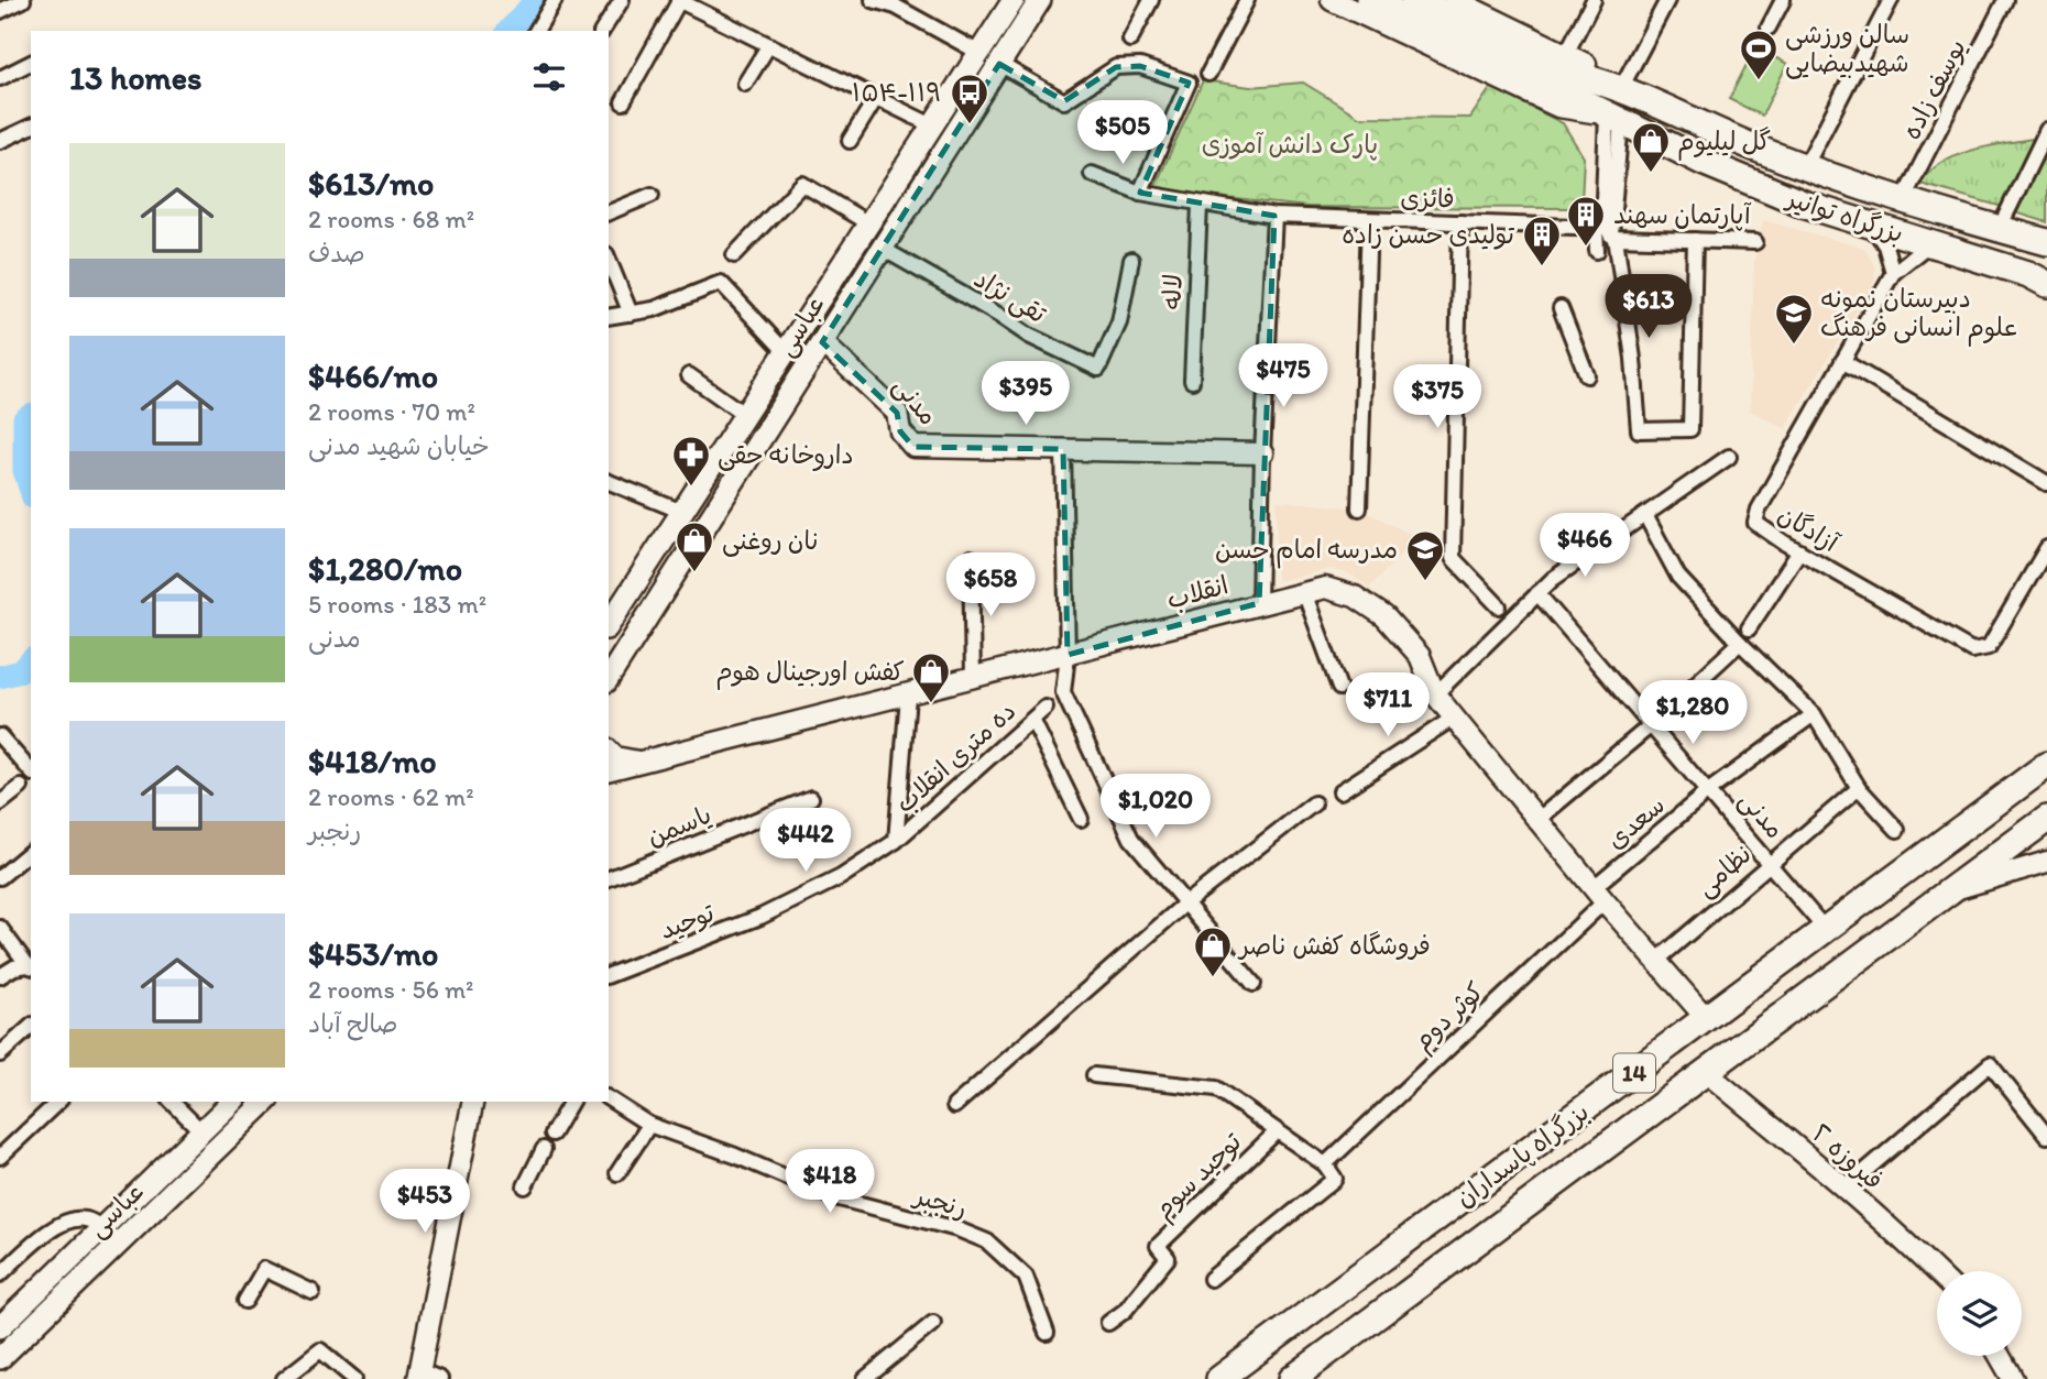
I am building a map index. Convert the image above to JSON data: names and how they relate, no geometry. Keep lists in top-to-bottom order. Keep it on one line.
{"streets":{"highway":["بزرگراه توانیر","14","بزرگراه پاسداران"],"main road":["عباسى"],"street":["یوسف زاده","فائزی","لاله","تقی نژاد","مدنی","آزادگان","انقلاب","ده متری انقلاب","سعدی","یاسمن","نظامی","توحید","کوثر دوم","فیروزه ٢","توحید سوم","رنجبر"]},"crossings":[["یوسف زاده","بزرگراه توانیر"],["فائزی","لاله"],["بزرگراه توانیر","آزادگان"],["تقی نژاد","عباسى"],["عباسى","مدنی"],["مدنی","سعدی"],["مدنی","نظامی"],["مدنی","بزرگراه پاسداران"],["انقلاب","سعدی"],["انقلاب","نظامی"],["انقلاب","کوثر دوم"],["انقلاب","بزرگراه پاسداران"],["ده متری انقلاب","توحید"],["سعدی","کوثر دوم"],["بزرگراه پاسداران","فیروزه ٢"]],"parks":["پارک دانش آموزی"],"places":{"sports":["سالن ورزشی شهیدبیضایی"],"bus stop":["۱۵۴-۱۱۹"],"shop":["گل لیلیوم","نان روغنی","کفش اورجینال هوم","فروشگاه کفش ناصر"],"building":["آپارتمان سهند","تولیدی حسن زاده"],"school or university":["دبیرستان نمونه علوم انسانی فرهنگ","مدرسه امام حسن"],"pharmacy":["داروخانه حقی"]},"page":{"heading":"13 homes","price":["$505","$613","$475","$395","$375","$466","$658","$711","$1,280","$1,020","$442","$418","$453"],"list":[{"name":"$613/mo","note":"2 rooms · 68 m² · صدف"},{"name":"$466/mo","note":"2 rooms · 70 m² · خیابان شهید مدنی"},{"name":"$1,280/mo","note":"5 rooms · 183 m² · مدنی"},{"name":"$418/mo","note":"2 rooms · 62 m² · رنجبر"},{"name":"$453/mo","note":"2 rooms · 56 m² · صالح آباد"}]}}
